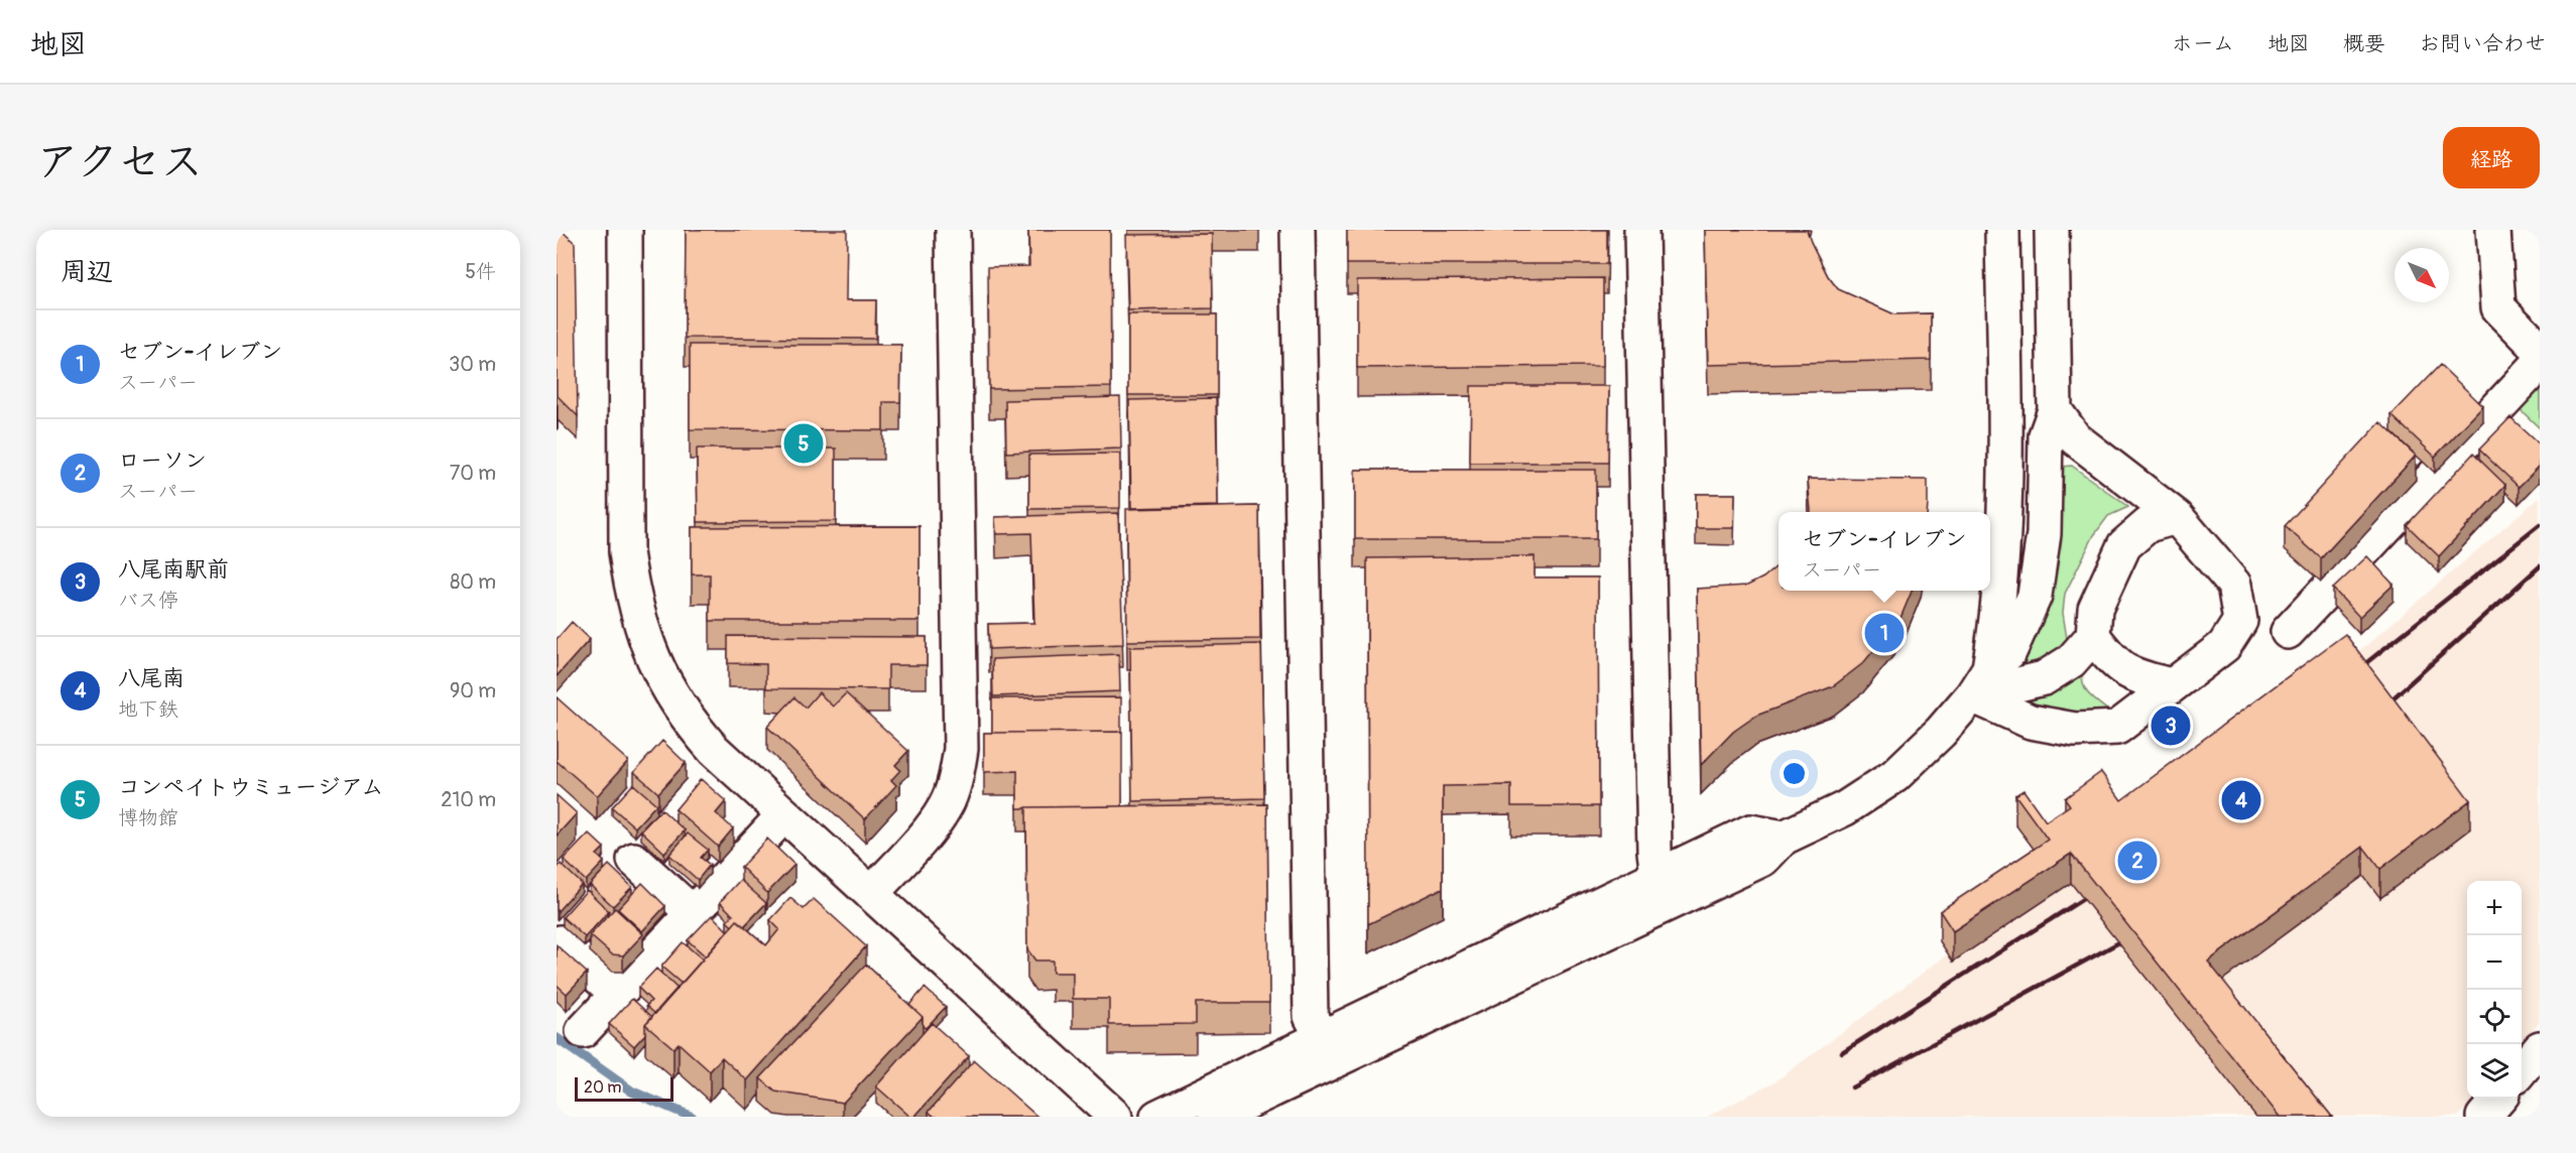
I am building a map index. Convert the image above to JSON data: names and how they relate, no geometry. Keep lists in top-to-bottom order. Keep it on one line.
{"scale_bar":"20 m","north":"bottom right","page":{"header":"地図","nav":["ホーム","地図","概要","お問い合わせ"],"title":"アクセス","buttons":"経路","heading":["周辺","5件"],"list":[{"mark":"1","name":"セブン-イレブン","note":"スーパー","value":"30 m"},{"mark":"2","name":"ローソン","note":"スーパー","value":"70 m"},{"mark":"3","name":"八尾南駅前","note":"バス停","value":"80 m"},{"mark":"4","name":"八尾南","note":"地下鉄","value":"90 m"},{"mark":"5","name":"コンペイトウミュージアム","note":"博物館","value":"210 m"}],"pins":["5","1","3","4","2"],"popup":["セブン-イレブン","スーパー"],"map_buttons":["+","−"],"scale":"20 m"}}
